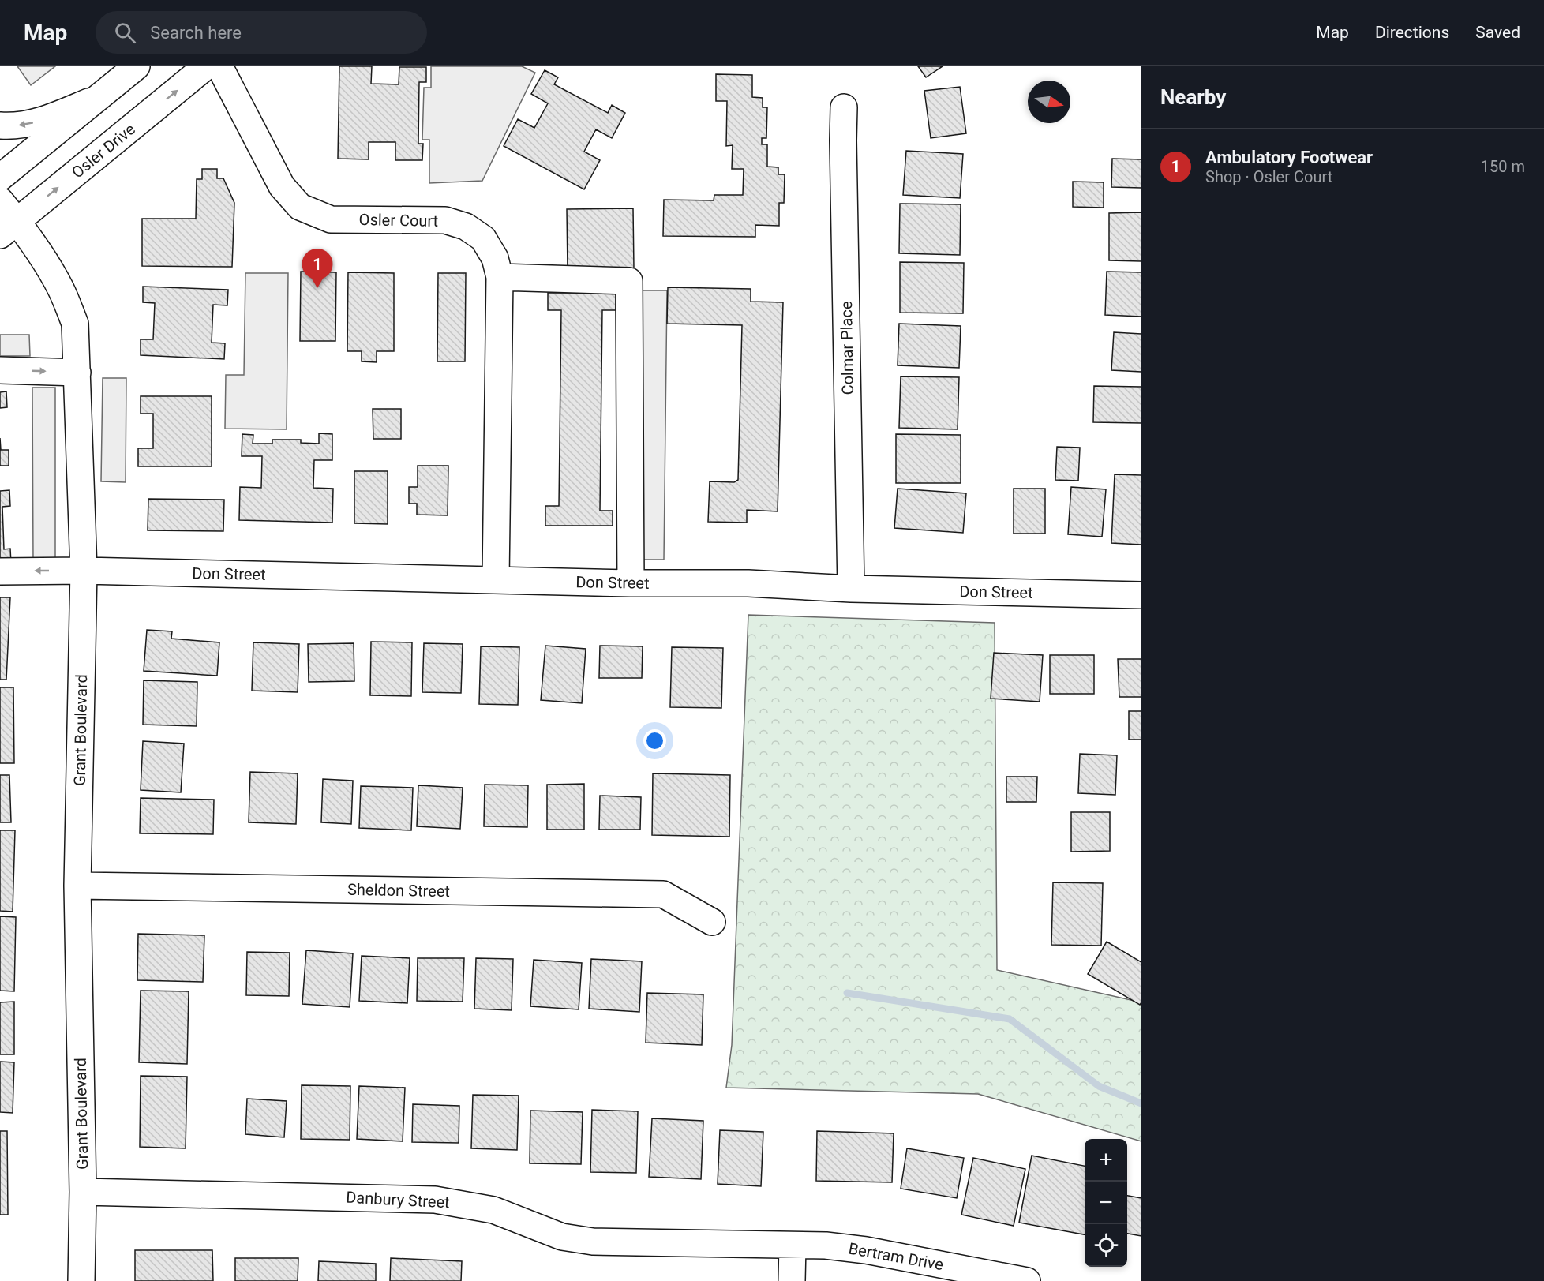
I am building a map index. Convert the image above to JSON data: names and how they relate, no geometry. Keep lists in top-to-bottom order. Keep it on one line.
{"streets":{"street":["Osler Drive","Osler Court","Colmar Place","Don Street","Grant Boulevard","Sheldon Street","Danbury Street","Bertram Drive"]},"crossings":[["Osler Drive","Grant Boulevard"],["Osler Court","Don Street"],["Colmar Place","Don Street"],["Don Street","Grant Boulevard"],["Grant Boulevard","Sheldon Street"],["Grant Boulevard","Danbury Street"],["Danbury Street","Bertram Drive"]],"north":"right","page":{"header":"Map","search":"Search here","nav":["Map","Directions","Saved"],"heading":"Nearby","list":[{"mark":"1","name":"Ambulatory Footwear","note":"Shop · Osler Court","value":"150 m"}],"pins":"1","map_buttons":["+","−"]}}
